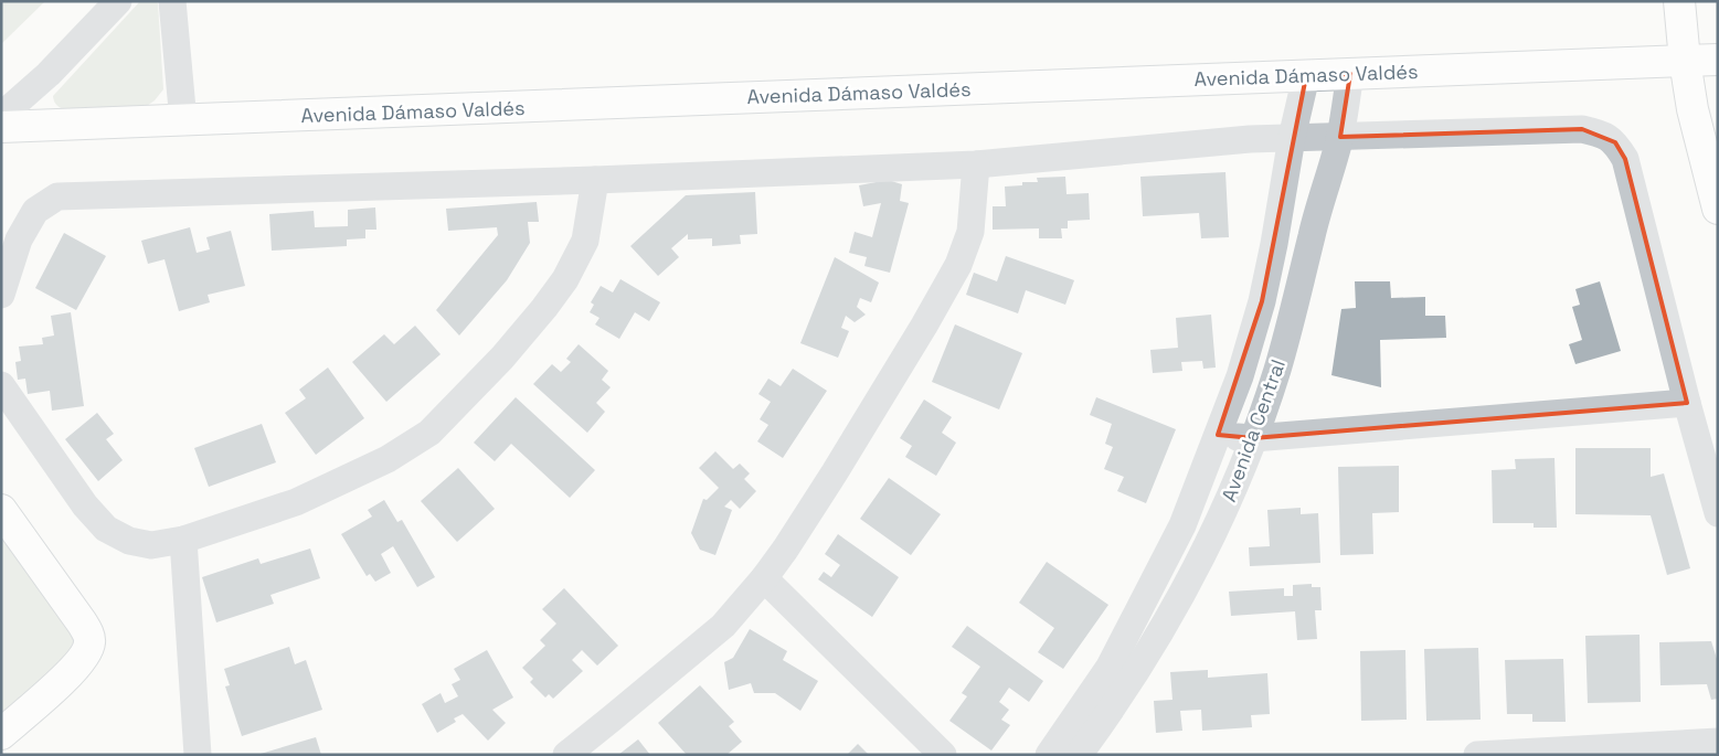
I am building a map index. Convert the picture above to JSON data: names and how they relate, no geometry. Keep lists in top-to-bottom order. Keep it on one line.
{"streets":{"street":["Avenida Dámaso Valdés","Avenida Central"]},"crossings":[["Avenida Dámaso Valdés","Avenida Central"]]}
